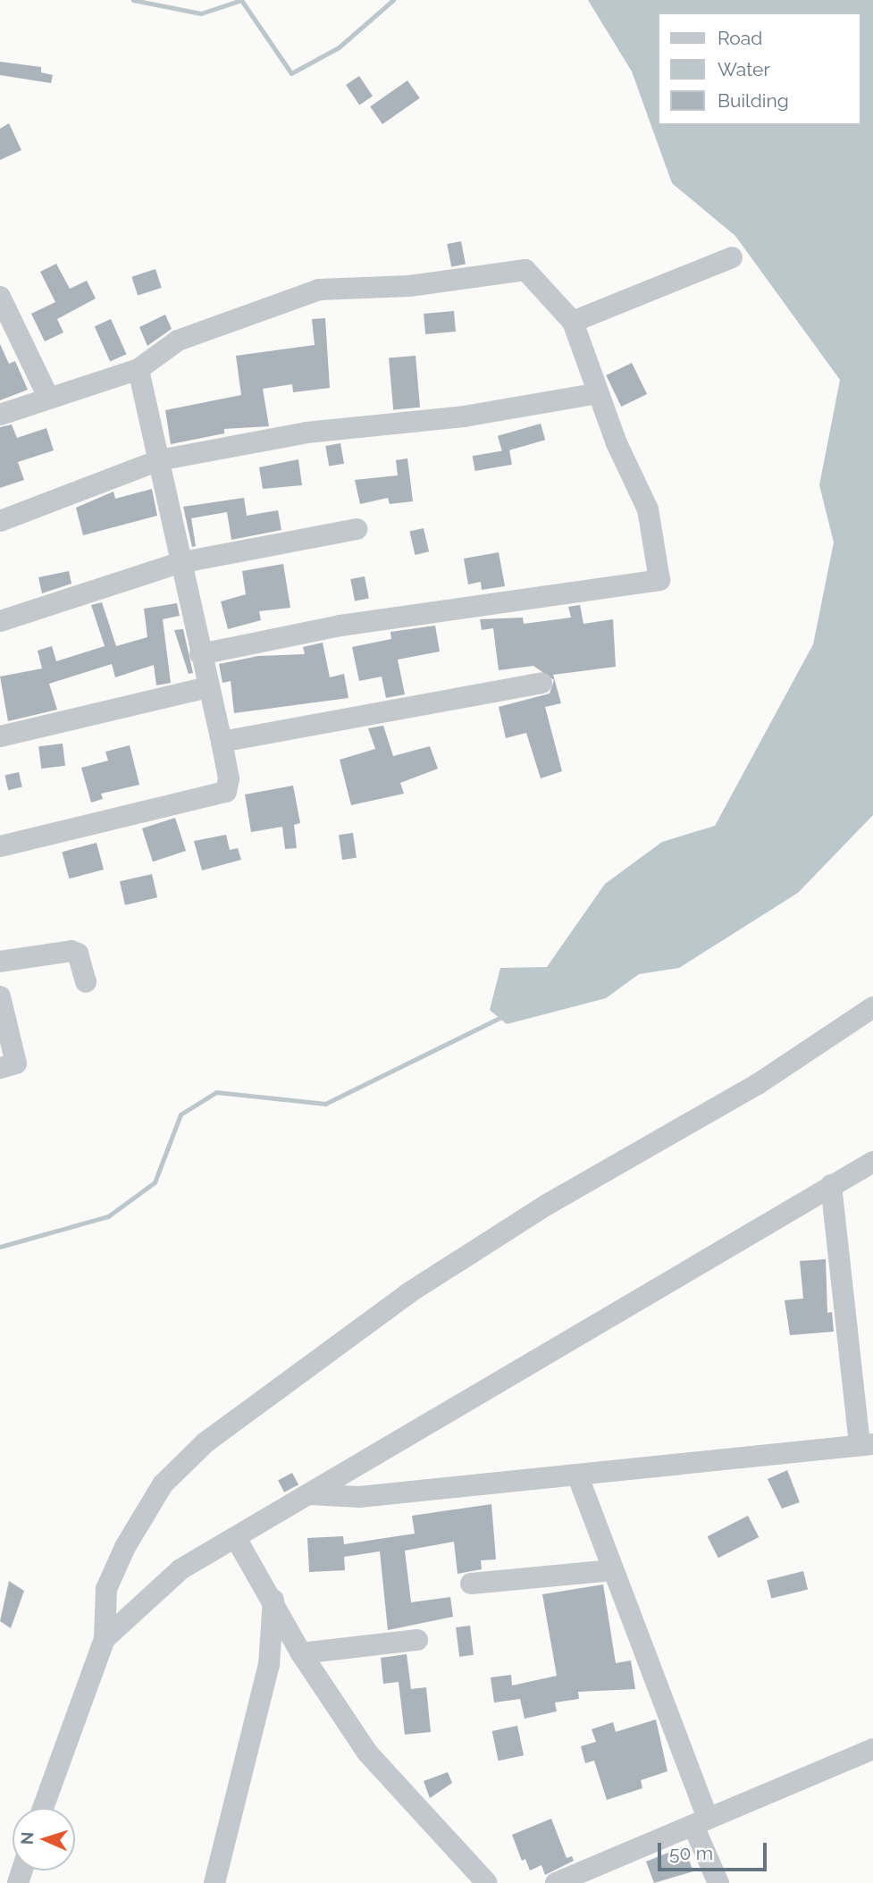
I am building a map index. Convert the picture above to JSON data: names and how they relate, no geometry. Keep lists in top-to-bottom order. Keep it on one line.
{"legend":["Road","Water","Building"],"scale_bar":"50 m","north":"left"}
